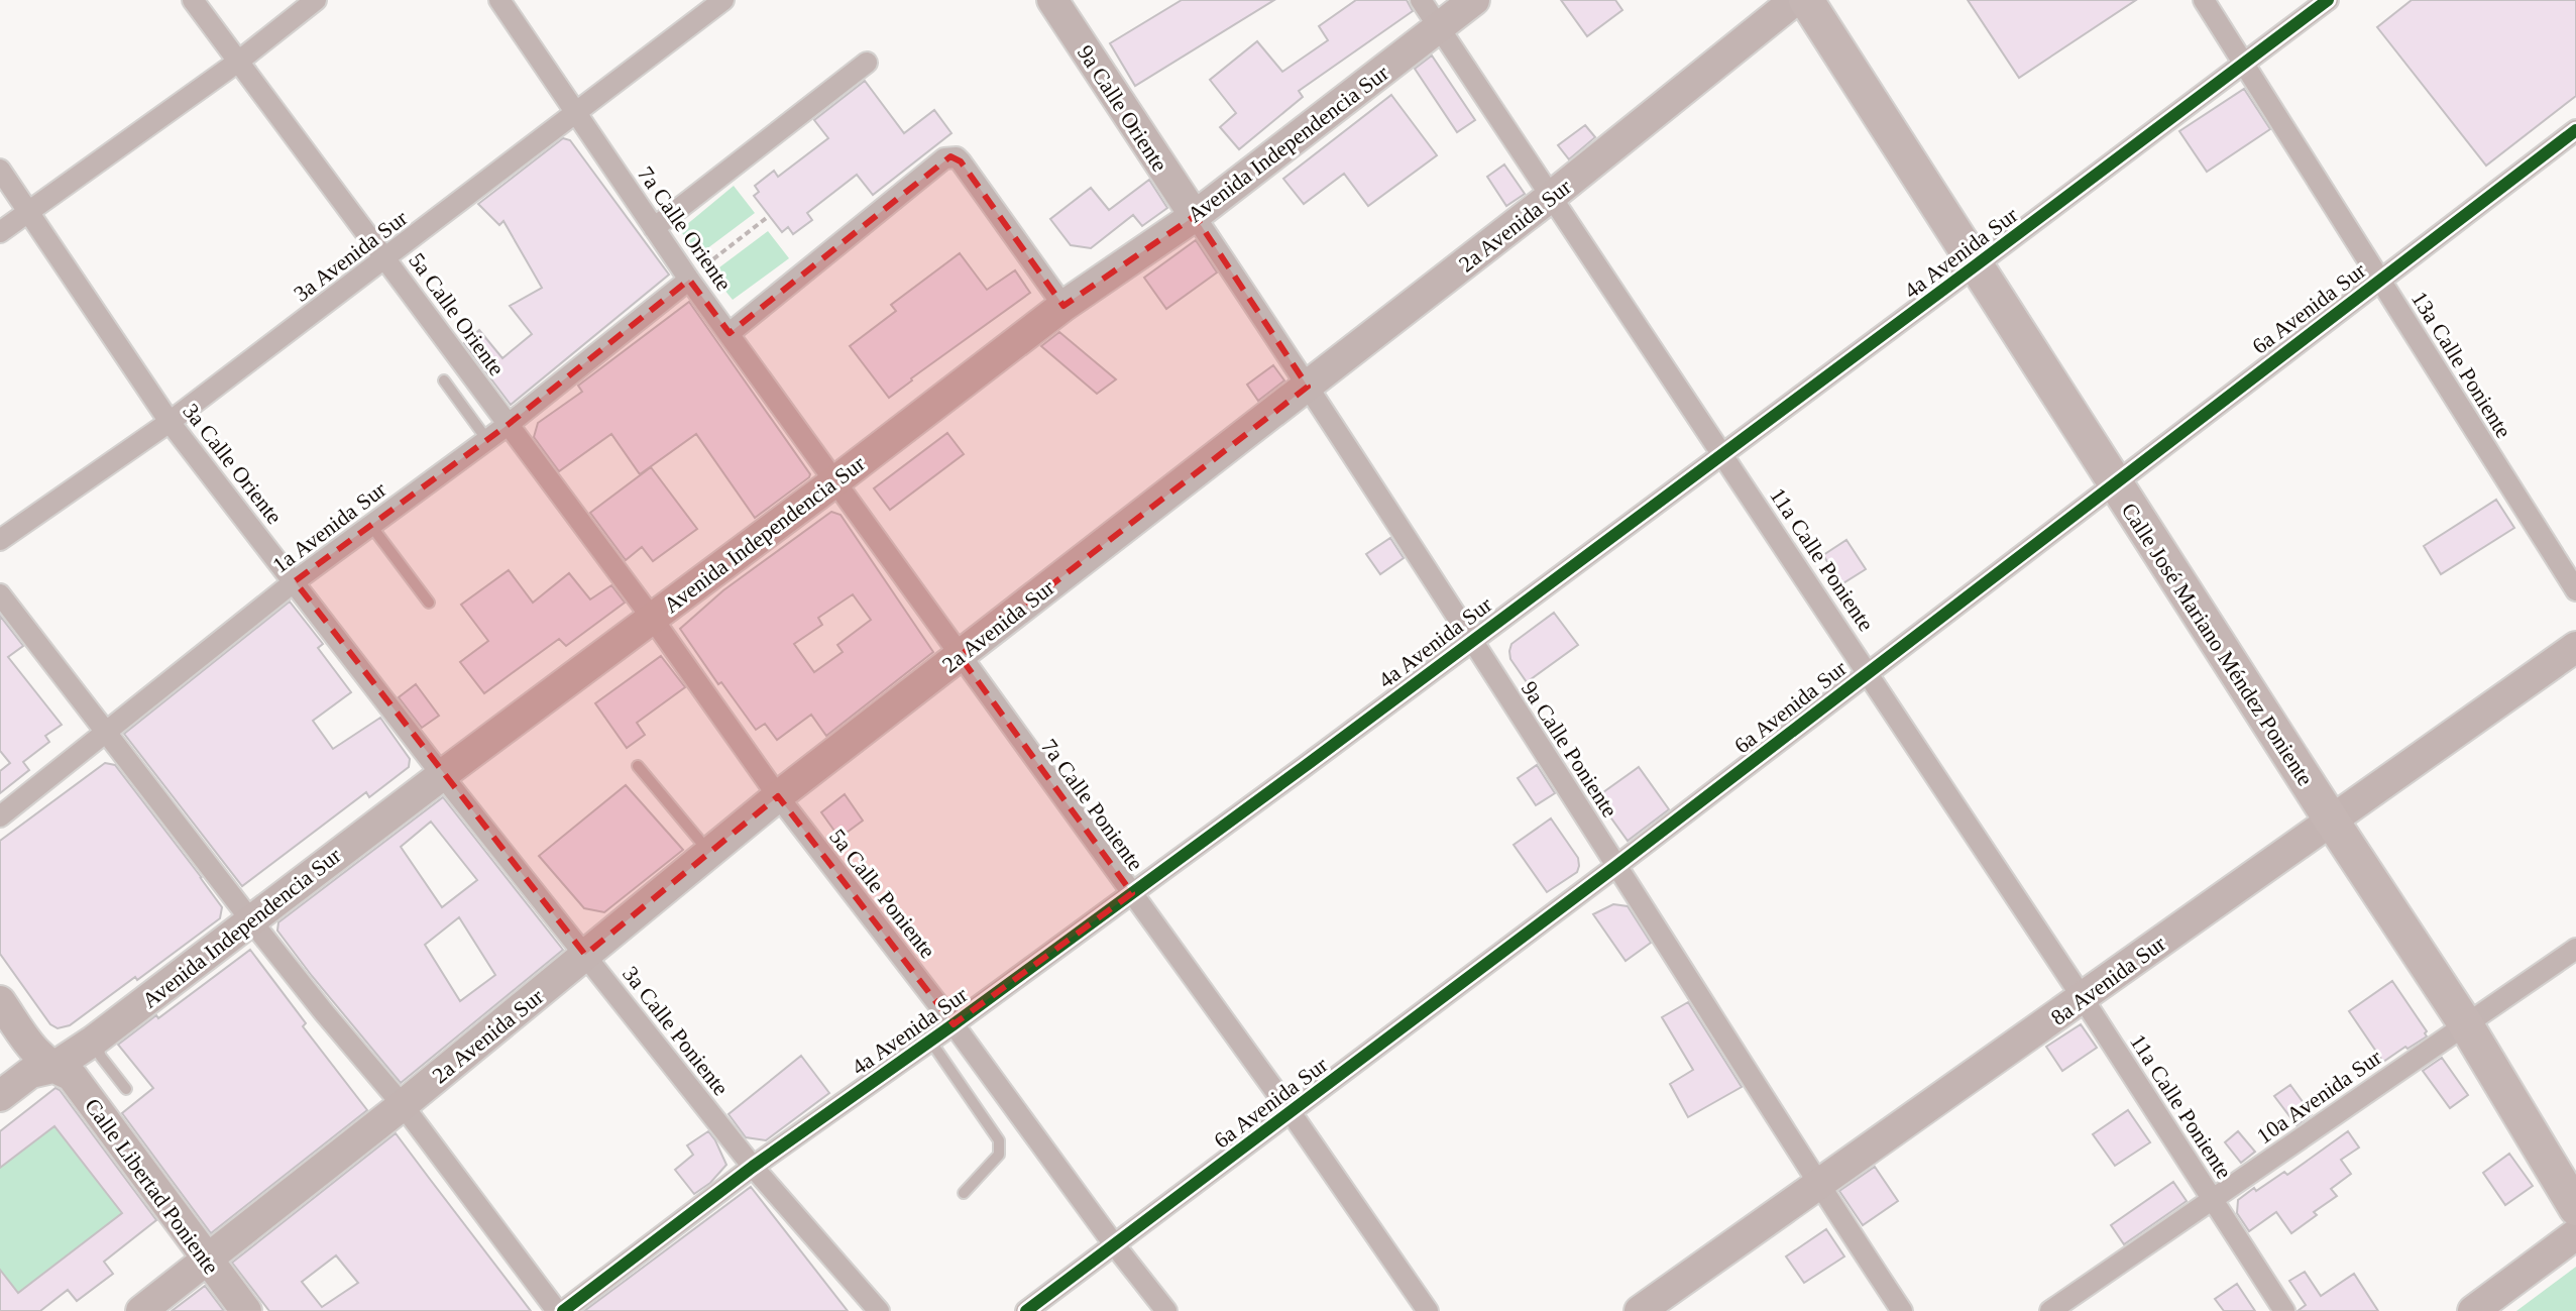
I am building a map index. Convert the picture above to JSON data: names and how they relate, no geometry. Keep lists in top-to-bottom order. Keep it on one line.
{"streets":{"main road":["9a Calle Oriente","Avenida Independencia Sur","2a Avenida Sur","Calle José Mariano Méndez Poniente","8a Avenida Sur","Calle Libertad Poniente"],"street":["7a Calle Oriente","4a Avenida Sur","3a Avenida Sur","6a Avenida Sur","5a Calle Oriente","13a Calle Poniente","3a Calle Oriente","1a Avenida Sur","11a Calle Poniente","9a Calle Poniente","7a Calle Poniente","5a Calle Poniente","3a Calle Poniente","10a Avenida Sur"]},"crossings":[["9a Calle Oriente","Avenida Independencia Sur"],["9a Calle Oriente","9a Calle Poniente"],["Avenida Independencia Sur","7a Calle Oriente"],["Avenida Independencia Sur","5a Calle Oriente"],["Avenida Independencia Sur","3a Calle Oriente"],["Avenida Independencia Sur","11a Calle Poniente"],["Avenida Independencia Sur","9a Calle Poniente"],["Avenida Independencia Sur","7a Calle Poniente"],["Avenida Independencia Sur","5a Calle Poniente"],["Avenida Independencia Sur","3a Calle Poniente"],["Avenida Independencia Sur","Calle Libertad Poniente"],["2a Avenida Sur","11a Calle Poniente"],["2a Avenida Sur","9a Calle Poniente"],["2a Avenida Sur","7a Calle Poniente"],["2a Avenida Sur","5a Calle Poniente"],["2a Avenida Sur","3a Calle Poniente"],["2a Avenida Sur","Calle Libertad Poniente"],["7a Calle Oriente","3a Avenida Sur"],["7a Calle Oriente","1a Avenida Sur"],["7a Calle Oriente","7a Calle Poniente"],["4a Avenida Sur","13a Calle Poniente"],["4a Avenida Sur","11a Calle Poniente"],["4a Avenida Sur","Calle José Mariano Méndez Poniente"],["4a Avenida Sur","9a Calle Poniente"],["4a Avenida Sur","7a Calle Poniente"],["4a Avenida Sur","5a Calle Poniente"],["4a Avenida Sur","3a Calle Poniente"],["3a Avenida Sur","5a Calle Oriente"],["3a Avenida Sur","3a Calle Oriente"],["6a Avenida Sur","13a Calle Poniente"],["6a Avenida Sur","11a Calle Poniente"],["6a Avenida Sur","Calle José Mariano Méndez Poniente"],["6a Avenida Sur","9a Calle Poniente"],["6a Avenida Sur","7a Calle Poniente"],["6a Avenida Sur","5a Calle Poniente"],["5a Calle Oriente","1a Avenida Sur"],["5a Calle Oriente","5a Calle Poniente"],["3a Calle Oriente","1a Avenida Sur"],["3a Calle Oriente","3a Calle Poniente"],["11a Calle Poniente","8a Avenida Sur"],["11a Calle Poniente","10a Avenida Sur"],["Calle José Mariano Méndez Poniente","8a Avenida Sur"],["Calle José Mariano Méndez Poniente","10a Avenida Sur"],["9a Calle Poniente","8a Avenida Sur"]]}
